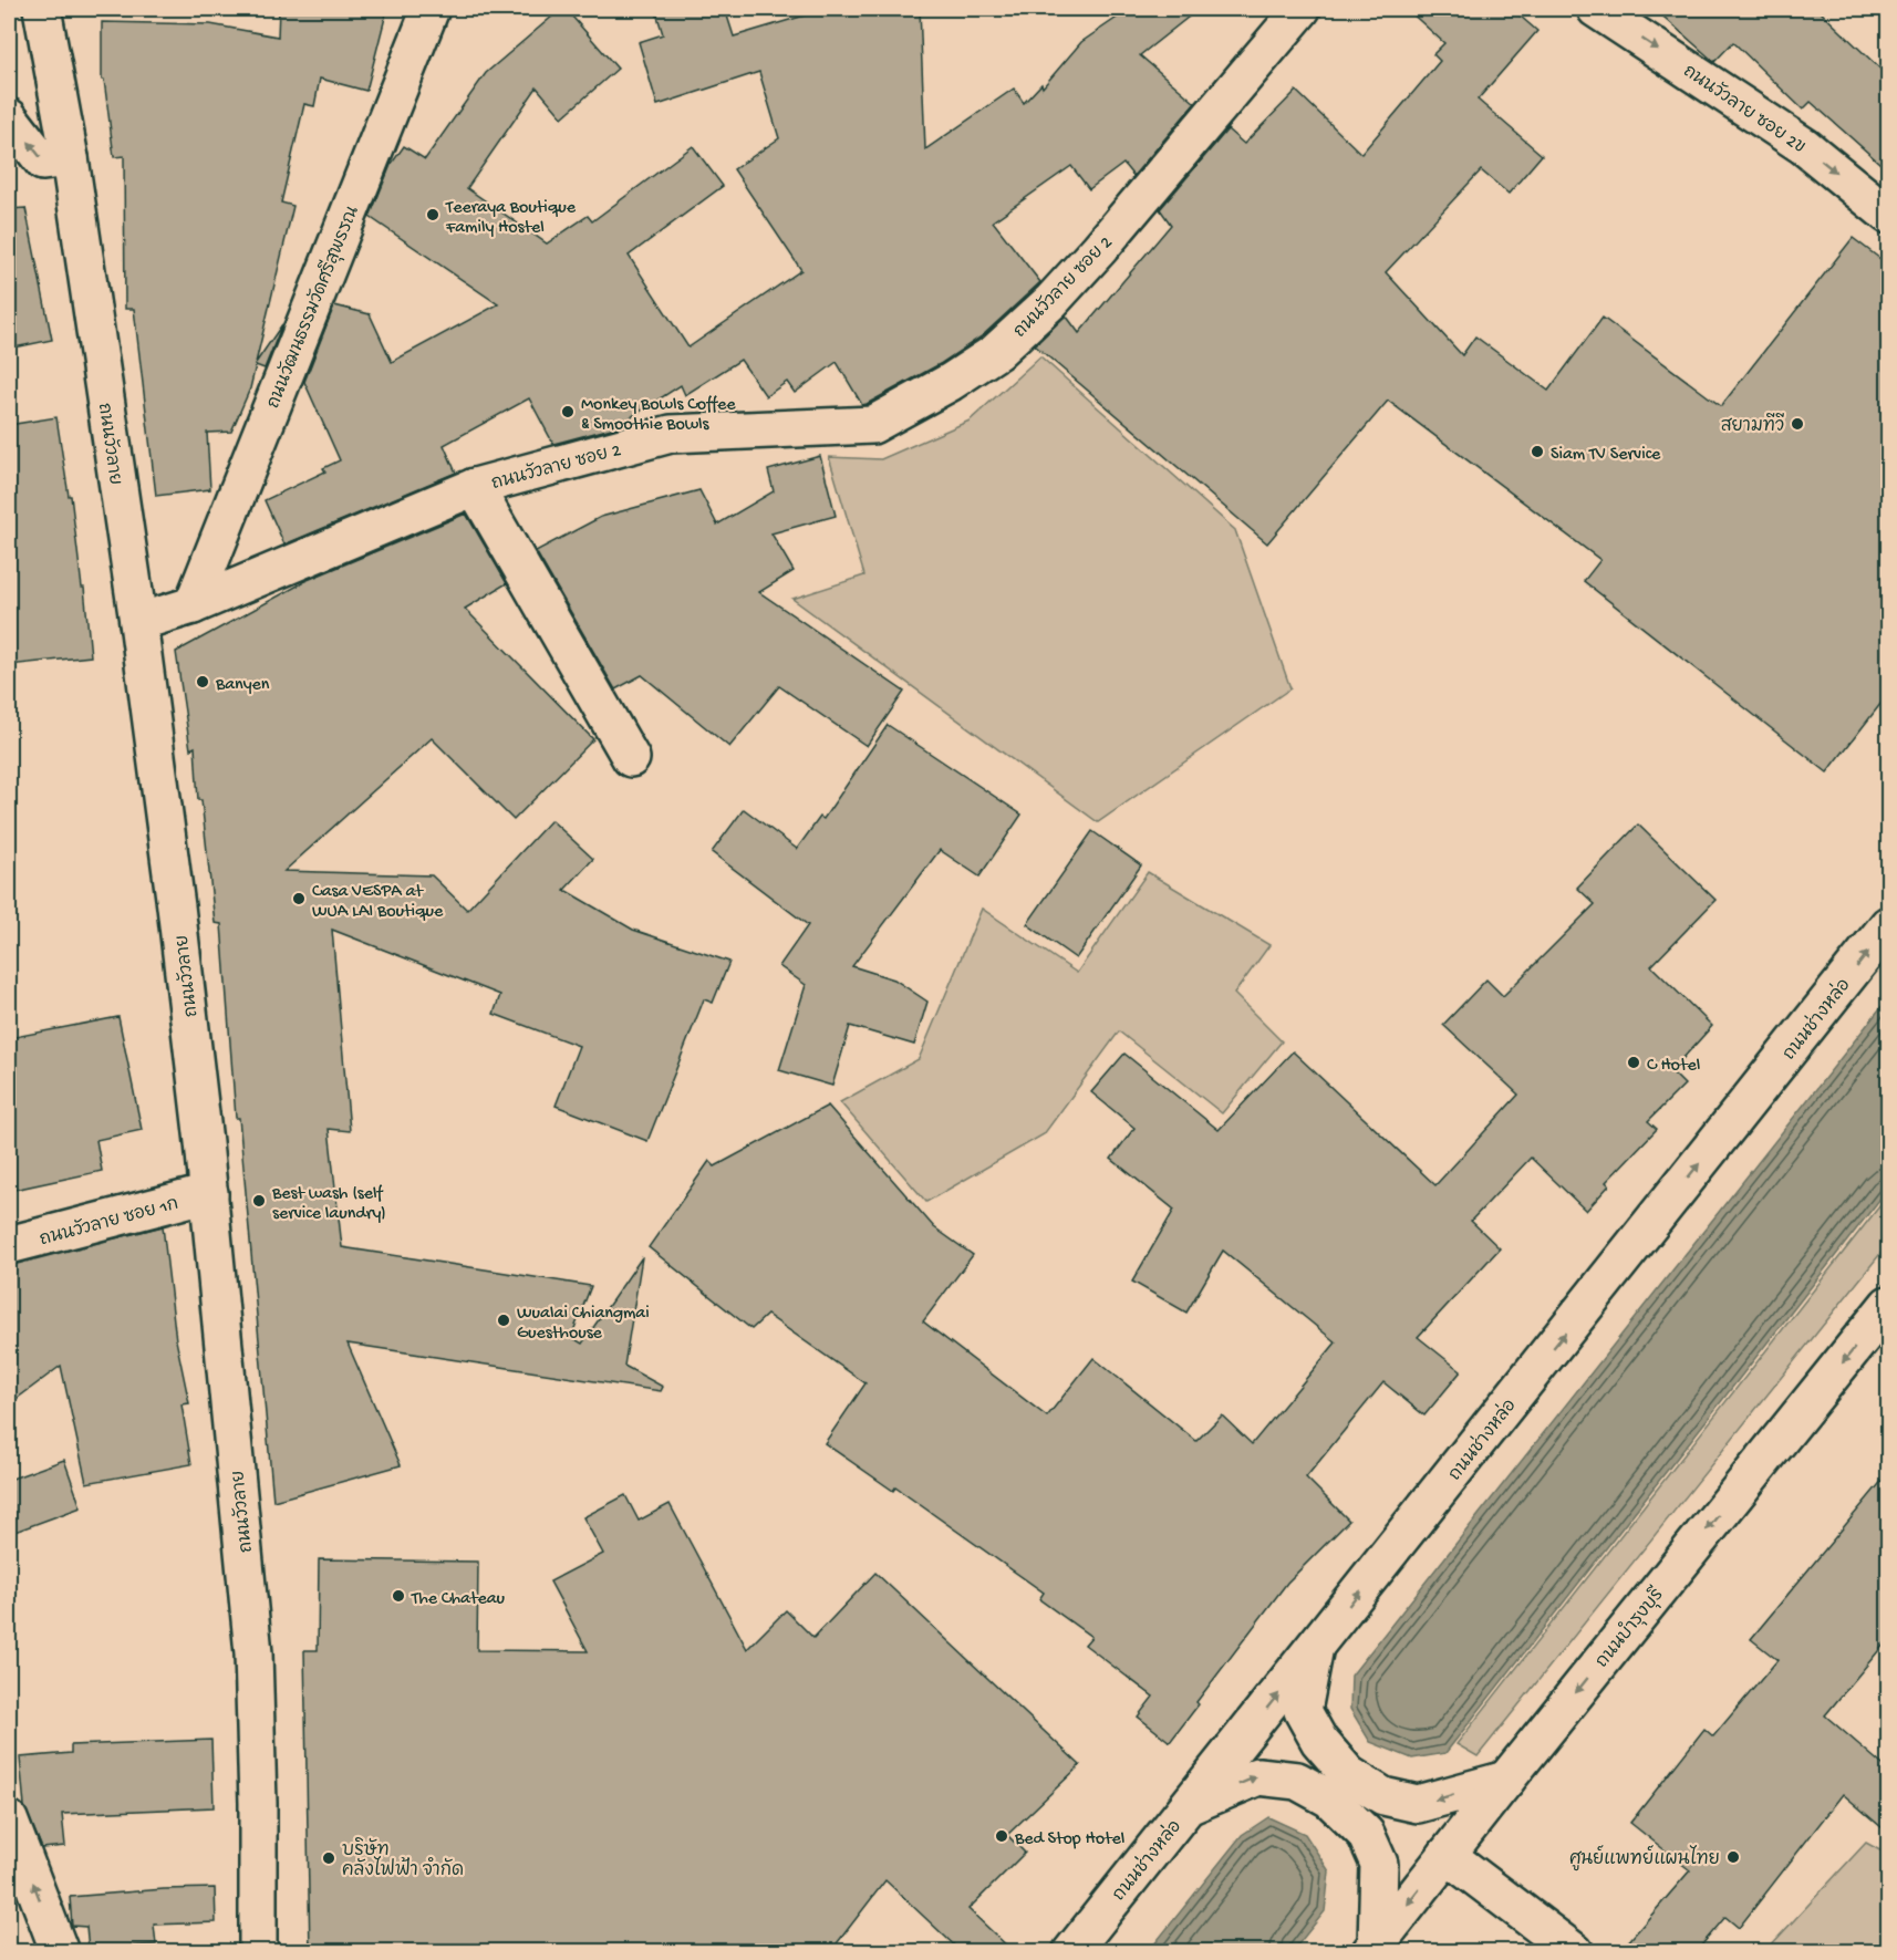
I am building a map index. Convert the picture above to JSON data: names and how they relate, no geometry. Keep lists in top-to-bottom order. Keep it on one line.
{"streets":{"street":["ถนนวัวลาย ซอย 2ข","ถนนวัวลาย ซอย 2","ถนนวัฒนธรรมวัดศรีสุพรรณ","ถนนวัวลาย","ถนนช่างหล่อ","ถนนวัวลาย ซอย 1ก","ถนนบำรุงบุรี"]},"crossings":[["ถนนวัวลาย ซอย 2","ถนนวัฒนธรรมวัดศรีสุพรรณ"],["ถนนวัวลาย ซอย 2","ถนนวัวลาย"],["ถนนวัวลาย","ถนนวัวลาย ซอย 1ก"]],"one_way":["ถนนวัวลาย ซอย 2ข","ถนนช่างหล่อ","ถนนบำรุงบุรี"],"places":["Teeraya Boutique Family Hostel","Monkey Bowls Coffee & Smoothie Bowls","สยามทีวี","Siam TV Service","Banyen","Casa VESPA at WUA LAI Boutique","C Hotel","Best wash (self service laundry)","Wualai Chiangmai Guesthouse","The Chateau","Bed Stop Hotel","ศูนย์แพทย์แผนไทย","บริษัท คลังไฟฟ้า จำกัด"]}
